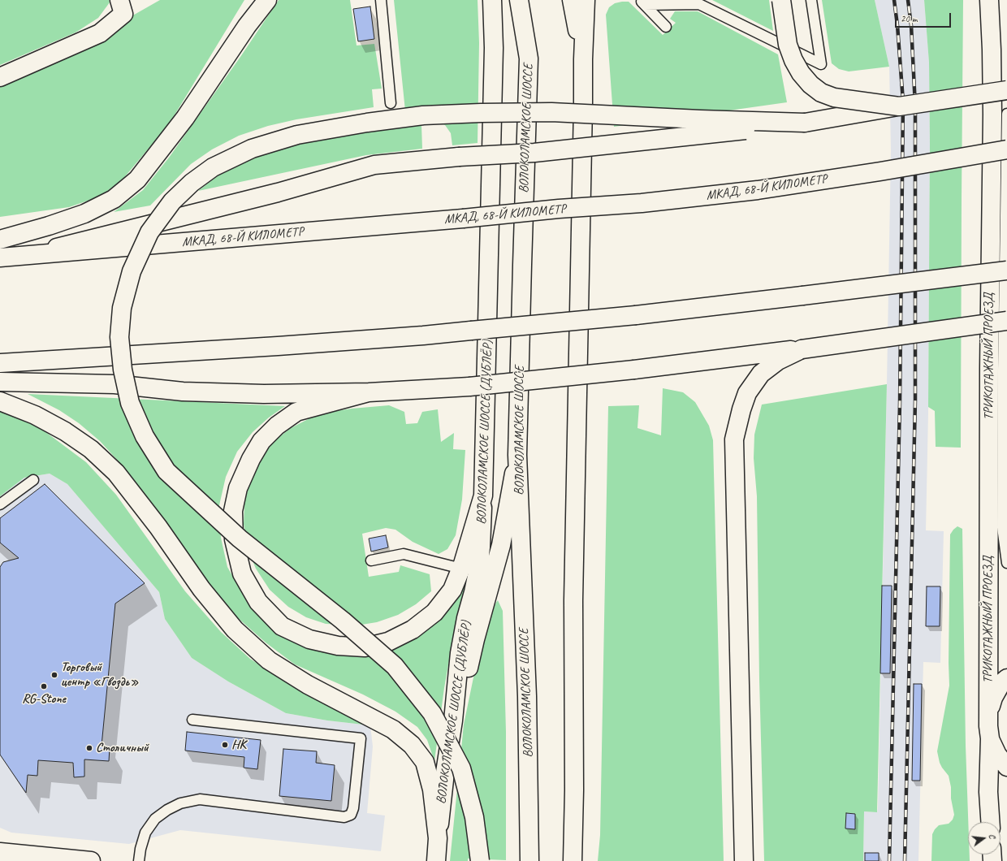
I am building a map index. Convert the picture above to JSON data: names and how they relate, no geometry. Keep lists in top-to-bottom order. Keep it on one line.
{"streets":{"main road":["ВОЛОКОЛАМСКОЕ ШОССЕ","МКАД, 68-Й КИЛОМЕТР","ТРИКОТАЖНЫЙ ПРОЕЗД","ВОЛОКОЛАМСКОЕ ШОССЕ (ДУБЛЁР)"]},"places":["Торговый центр «Гвоздь»","RG-Stone","НК","Столичный"],"scale_bar":"20 m","north":"right"}
